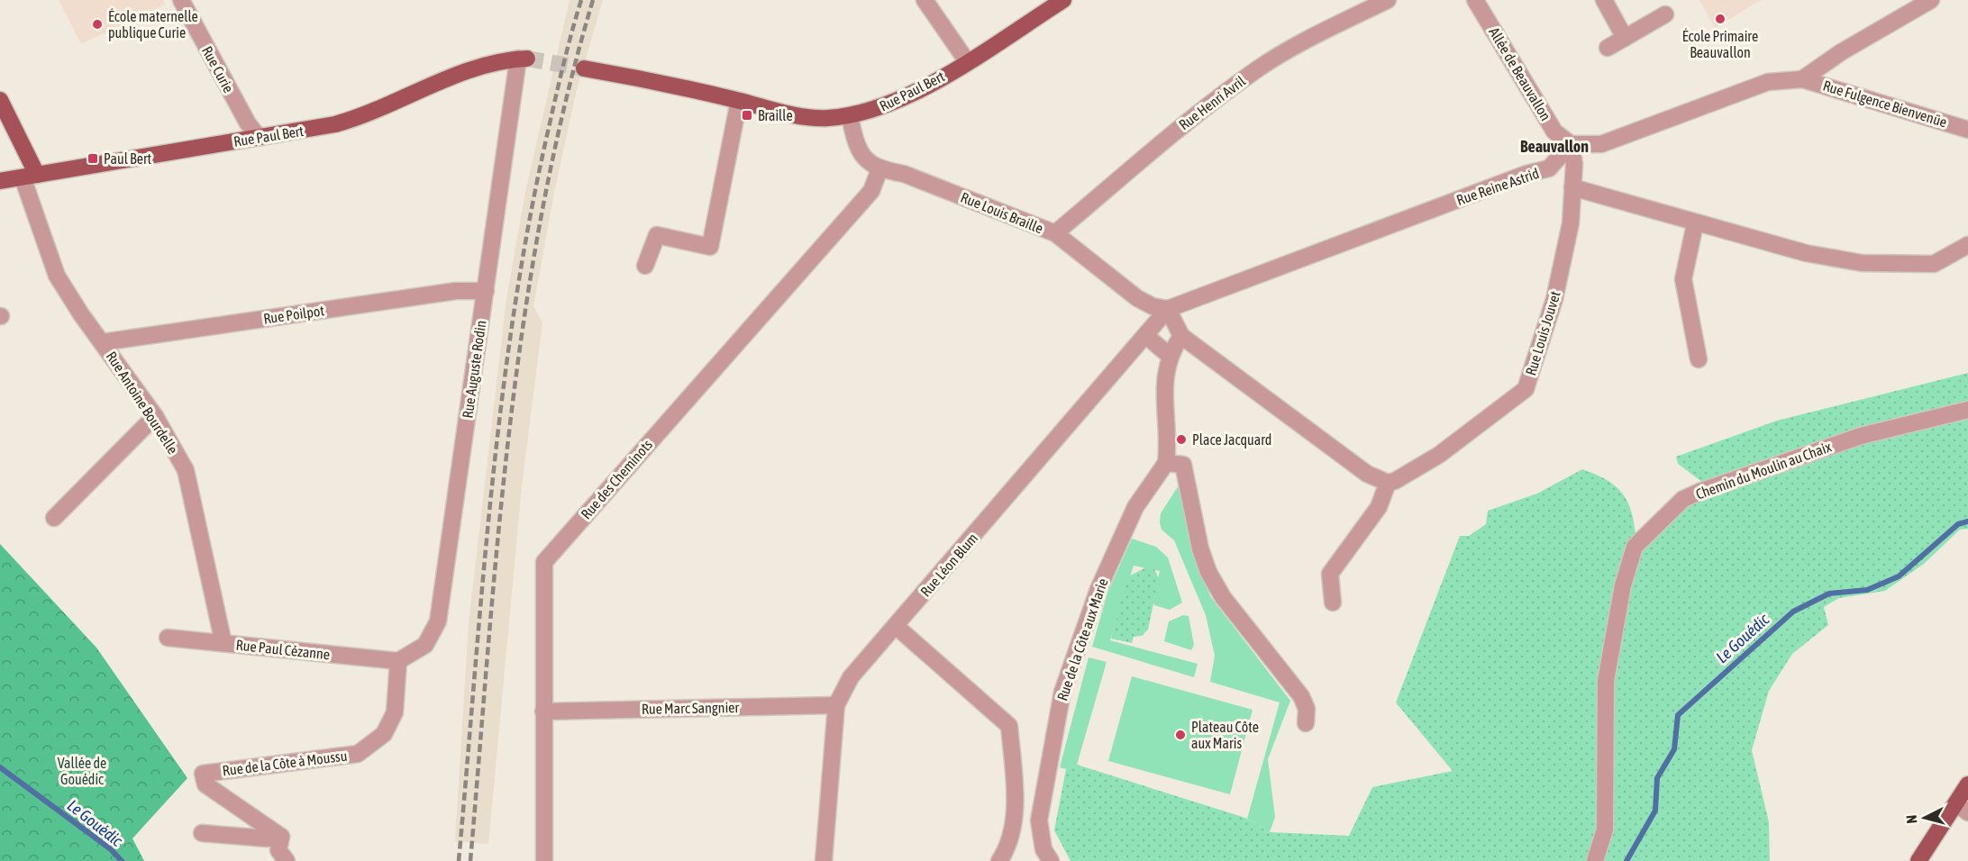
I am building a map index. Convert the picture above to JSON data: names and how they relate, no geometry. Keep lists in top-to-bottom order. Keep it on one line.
{"streets":{"main road":["Rue Paul Bert"],"street":["Rue Curie","Allée de Beauvallon","Rue Henri Avril","Rue Fulgence Bienvenüe","Rue Reine Astrid","Rue Louis Braille","Rue Poilpot","Rue Louis Jouvet","Rue Auguste Rodin","Rue Antoine Bourdelle","Chemin du Moulin au Chaix","Rue des Cheminots","Rue Léon Blum","Rue de la Côte aux Marie","Rue Paul Cézanne","Rue Marc Sangnier","Rue de la Côte à Moussu"]},"crossings":[["Rue Curie","Rue Paul Bert"],["Allée de Beauvallon","Rue Reine Astrid"],["Allée de Beauvallon","Rue Louis Jouvet"],["Rue Paul Bert","Rue Auguste Rodin"],["Rue Paul Bert","Rue Antoine Bourdelle"],["Rue Henri Avril","Rue Louis Braille"],["Rue Reine Astrid","Rue Louis Braille"],["Rue Reine Astrid","Rue Louis Jouvet"],["Rue Reine Astrid","Rue Léon Blum"],["Rue Louis Braille","Rue des Cheminots"],["Rue Louis Braille","Rue Léon Blum"],["Rue Poilpot","Rue Auguste Rodin"],["Rue Poilpot","Rue Antoine Bourdelle"],["Rue Auguste Rodin","Rue Paul Cézanne"],["Rue Auguste Rodin","Rue de la Côte à Moussu"],["Rue Antoine Bourdelle","Rue Paul Cézanne"],["Rue des Cheminots","Rue Marc Sangnier"],["Rue Léon Blum","Rue Marc Sangnier"],["Rue Paul Cézanne","Rue de la Côte à Moussu"]],"districts":["Beauvallon"],"water":["Le Gouédic"],"parks":["Vallée de Gouédic"],"places":{"other":["École Primaire Beauvallon","École maternelle publique Curie","Place Jacquard","Plateau Côte aux Maris"],"transit":["Braille","Paul Bert"]},"north":"left"}
